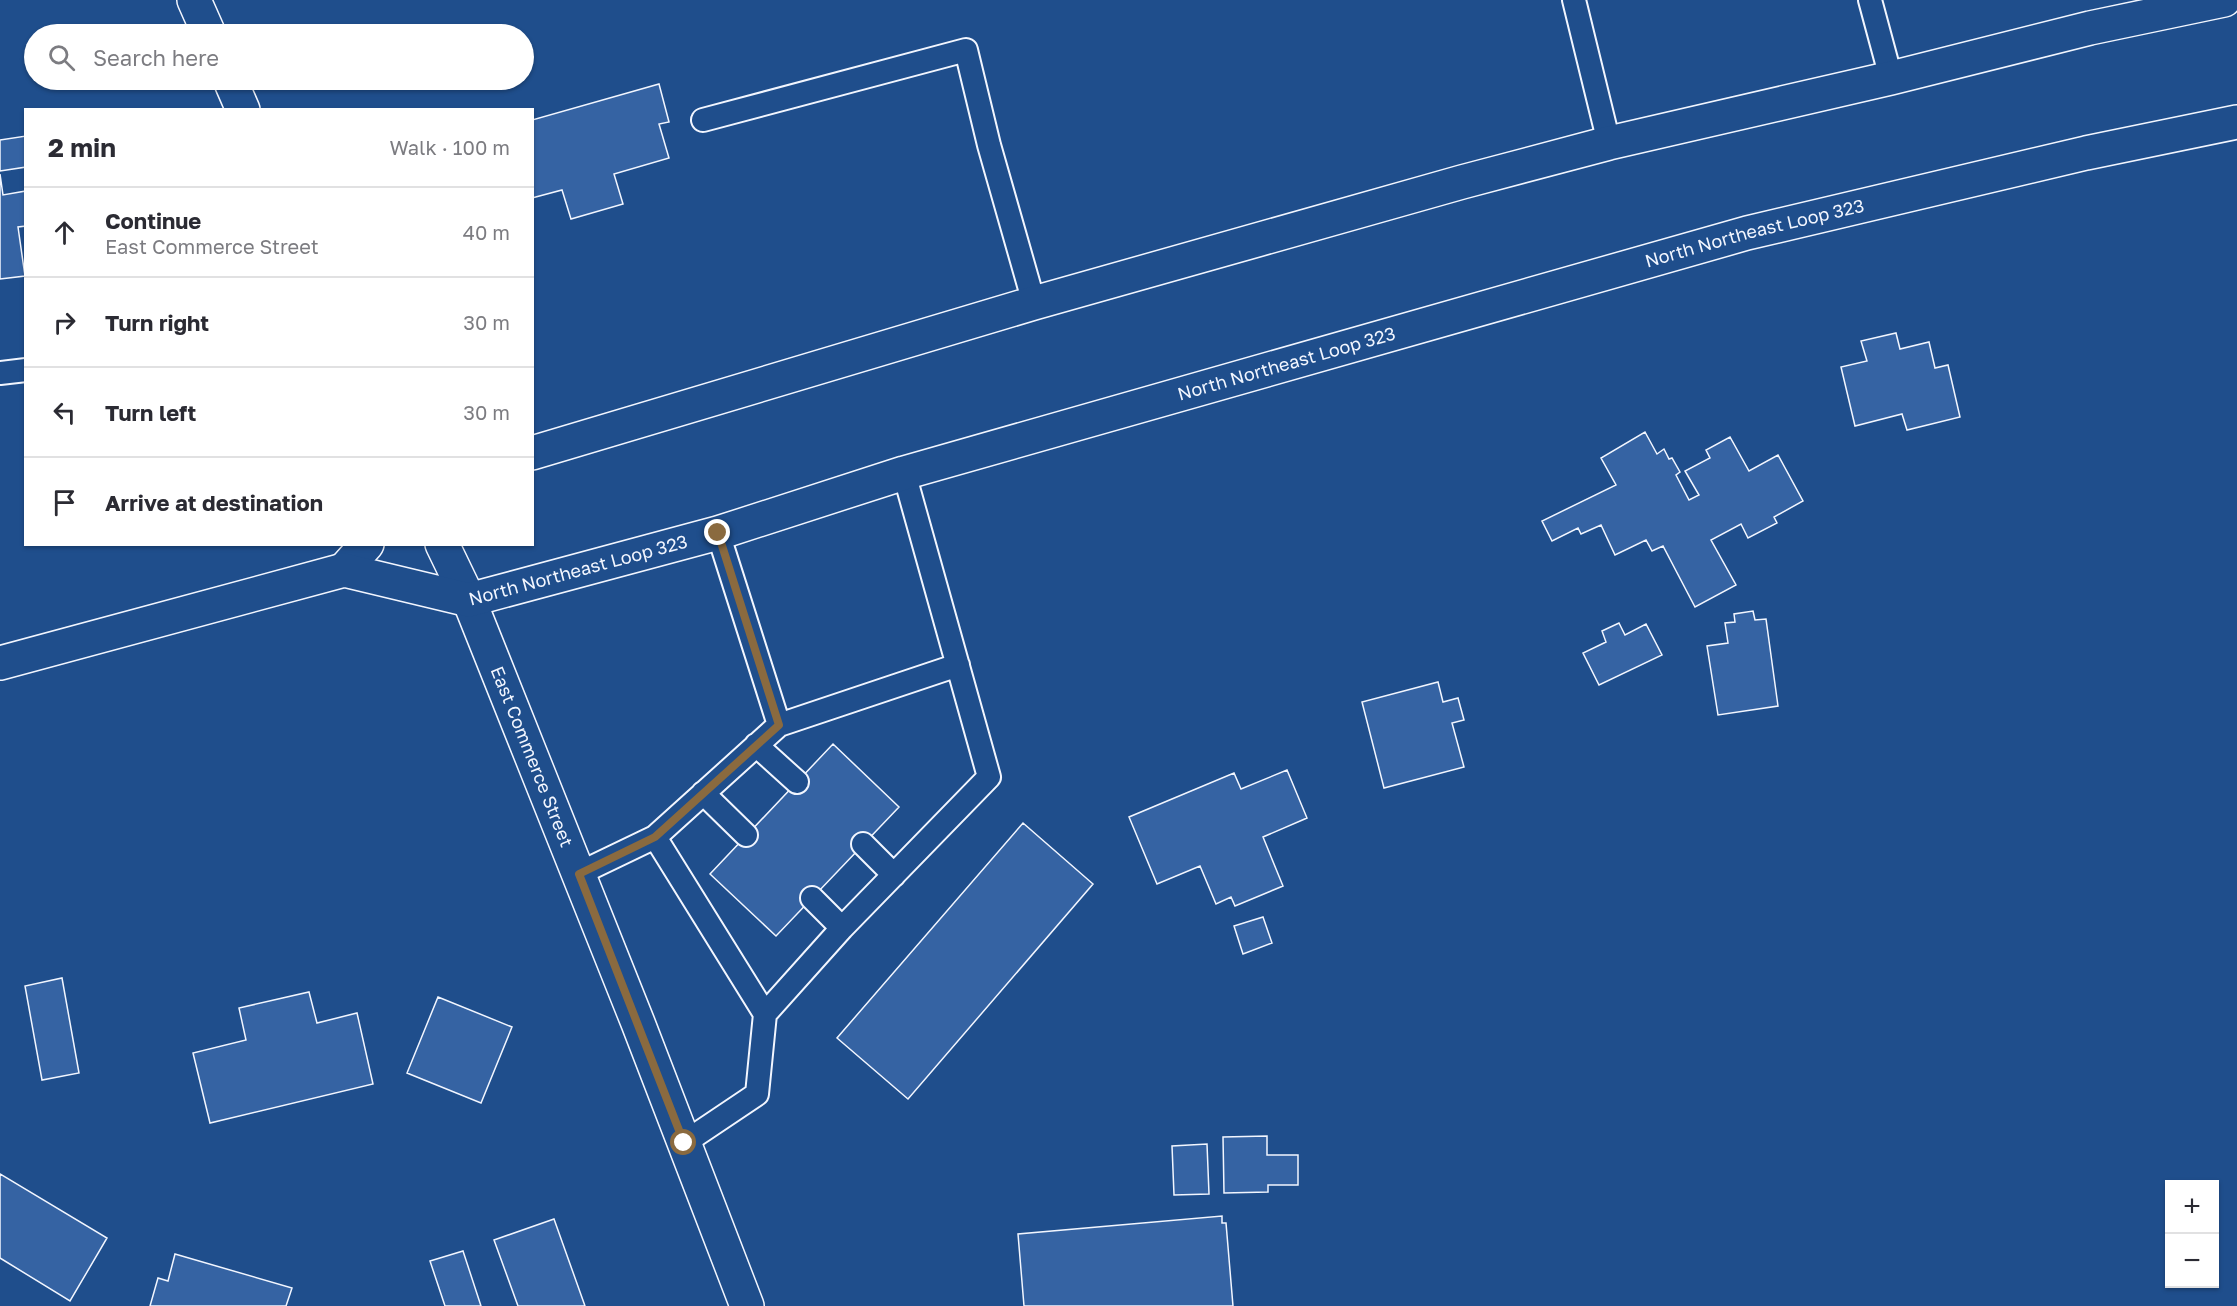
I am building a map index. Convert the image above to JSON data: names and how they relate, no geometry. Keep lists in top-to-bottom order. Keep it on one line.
{"streets":{"main road":["North Northeast Loop 323","East Commerce Street"]},"crossings":[["North Northeast Loop 323","East Commerce Street"]],"page":{"search":"Search here","heading":["2 min","Walk · 100 m"],"list":[["Continue","East Commerce Street","40 m"],["Turn right","30 m"],["Turn left","30 m"],"Arrive at destination"],"map_buttons":["+","−"]}}
